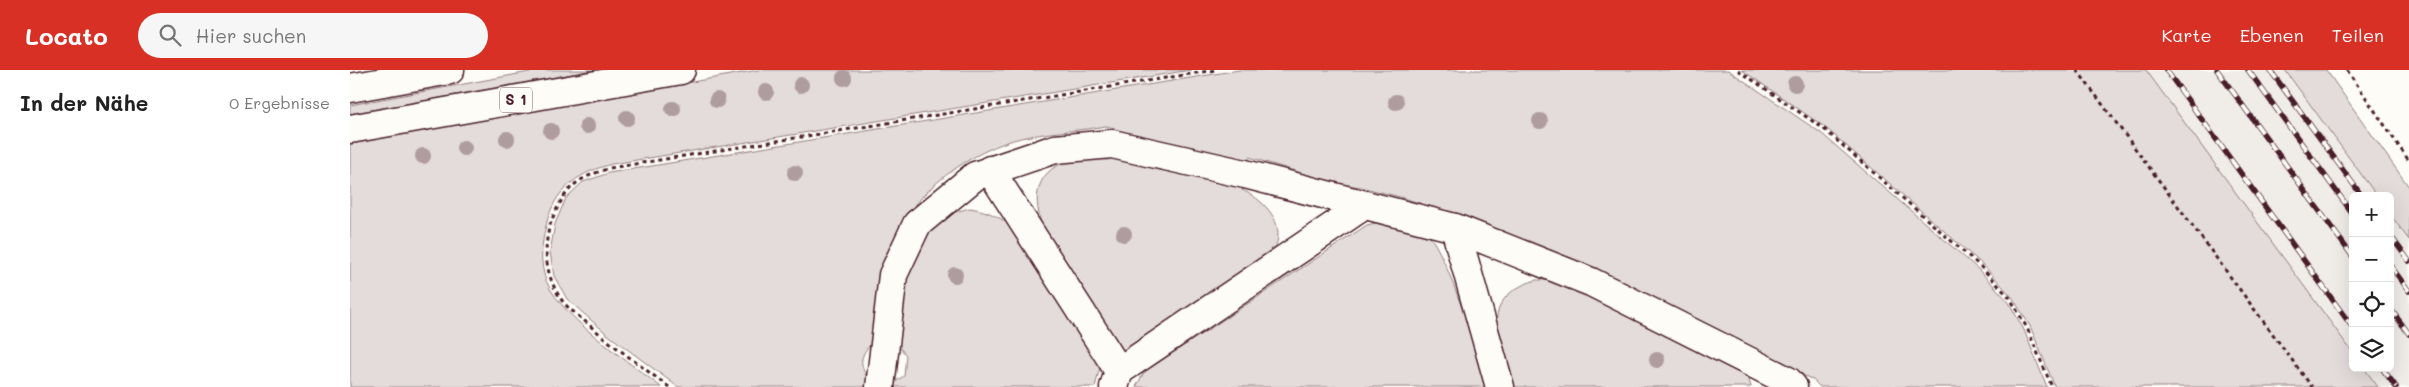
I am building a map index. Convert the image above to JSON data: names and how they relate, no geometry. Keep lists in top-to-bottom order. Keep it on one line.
{"streets":{"main road":["S 1"]},"page":{"header":"Locato","search":"Hier suchen","nav":["Karte","Ebenen","Teilen"],"heading":["In der Nähe","0 Ergebnisse"],"map_buttons":["+","−"]}}
